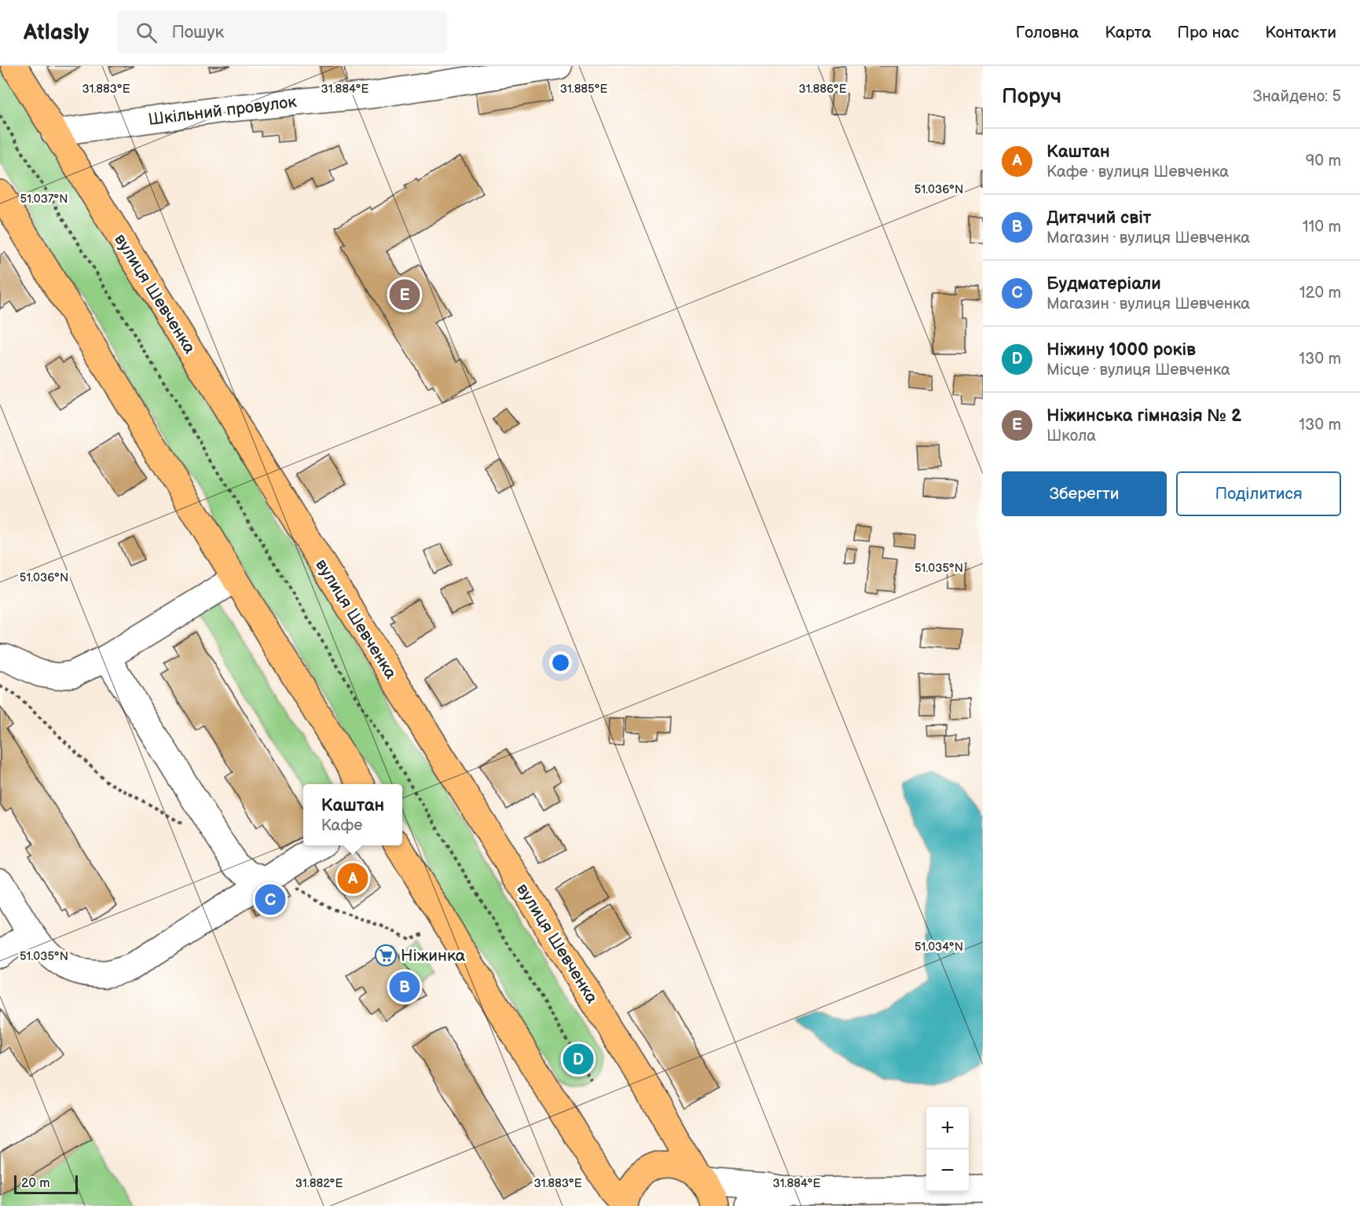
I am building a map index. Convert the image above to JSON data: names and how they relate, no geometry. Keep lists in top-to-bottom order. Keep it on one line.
{"streets":{"main road":["вулиця Шевченка"],"street":["Шкільний провулок"]},"crossings":[["Шкільний провулок","вулиця Шевченка"]],"places":{"supermarket":["Ніжинка"]},"scale_bar":"20 m","page":{"header":"Atlasly","search":"Пошук","nav":["Головна","Карта","Про нас","Контакти"],"heading":["Поруч","Знайдено: 5"],"list":[{"mark":"A","name":"Каштан","note":"Кафе · вулиця Шевченка","value":"90 m"},{"mark":"B","name":"Дитячий світ","note":"Магазин · вулиця Шевченка","value":"110 m"},{"mark":"C","name":"Будматеріали","note":"Магазин · вулиця Шевченка","value":"120 m"},{"mark":"D","name":"Ніжину 1000 років","note":"Місце · вулиця Шевченка","value":"130 m"},{"mark":"E","name":"Ніжинська гімназія № 2","note":"Школа","value":"130 m"}],"pins":["E","A","C","B","D"],"buttons":["Зберегти","Поділитися"],"popup":["Каштан","Кафе"],"map_buttons":["+","−"],"scale":"20 m"},"coordinates":["31.884°E","31.883°E","31.885°E","31.886°E","51.036°N","51.037°N","51.035°N","51.034°N","31.882°E"]}
